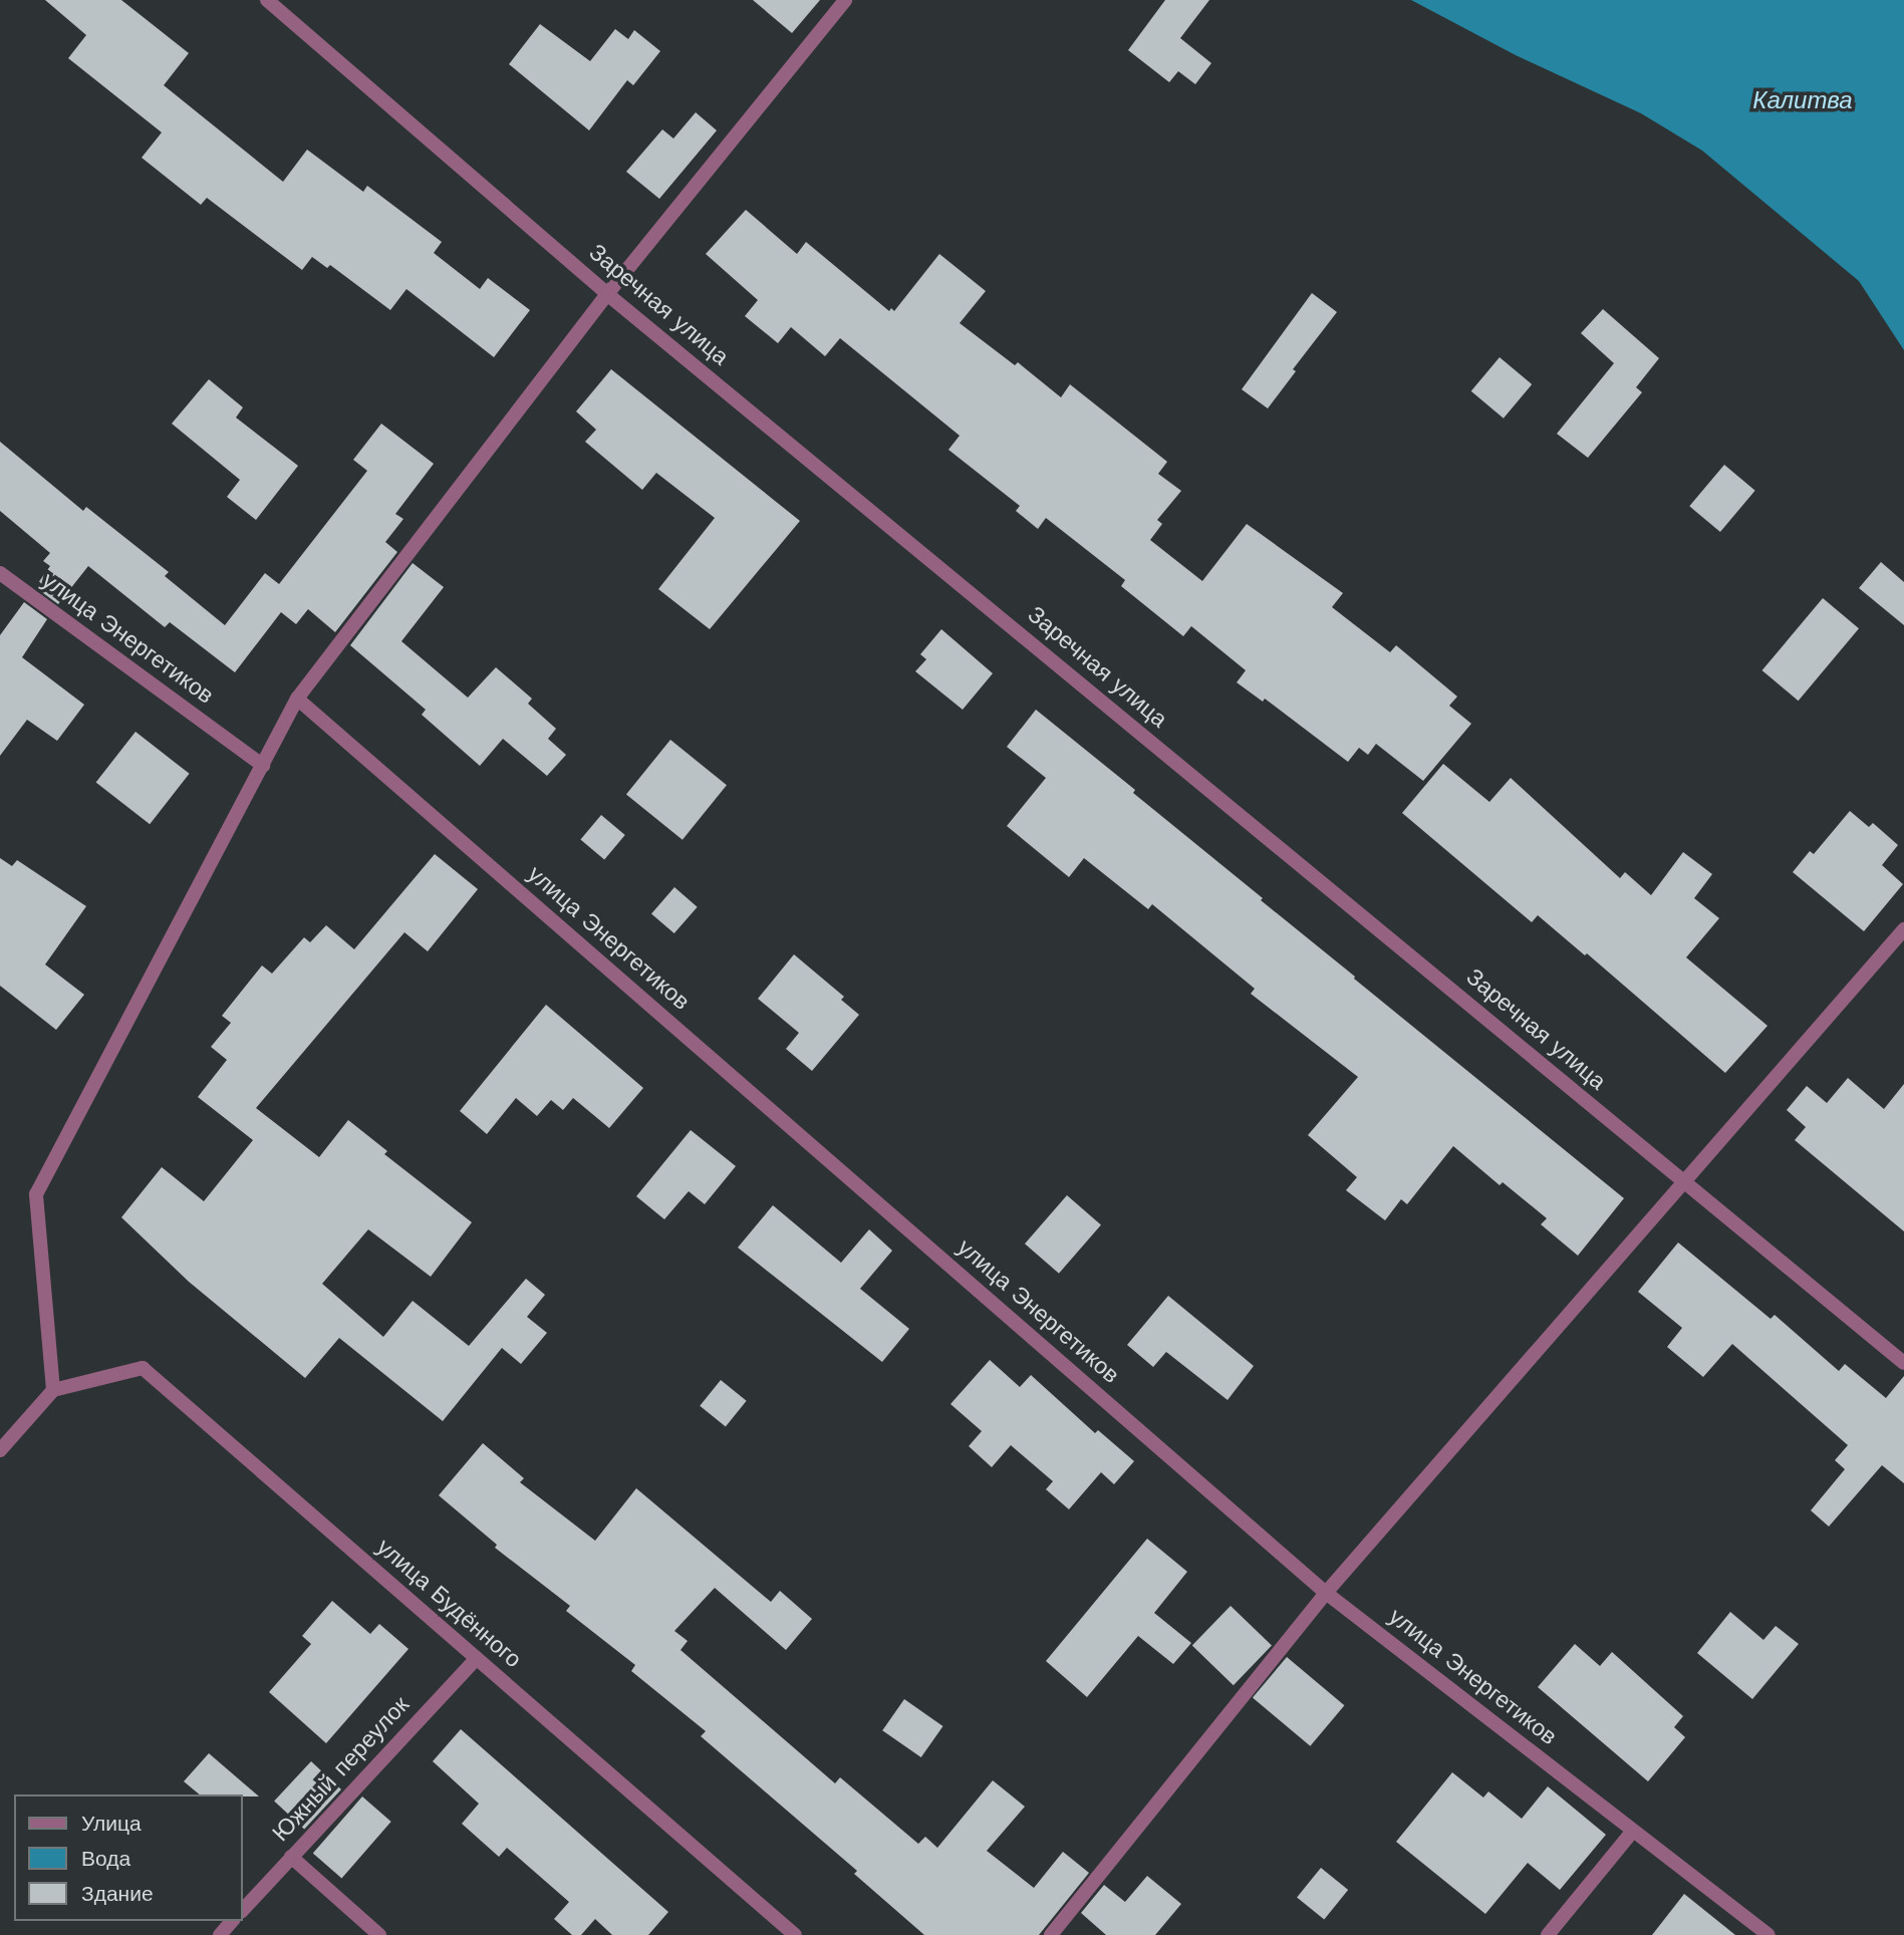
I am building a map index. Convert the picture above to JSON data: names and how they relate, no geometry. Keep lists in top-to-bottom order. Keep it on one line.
{"streets":{"street":["Заречная улица","улица Энергетиков","улица Будённого","Южный переулок"]},"crossings":[["улица Будённого","Южный переулок"]],"water":["Калитва"],"legend":["Улица","Вода","Здание"]}
